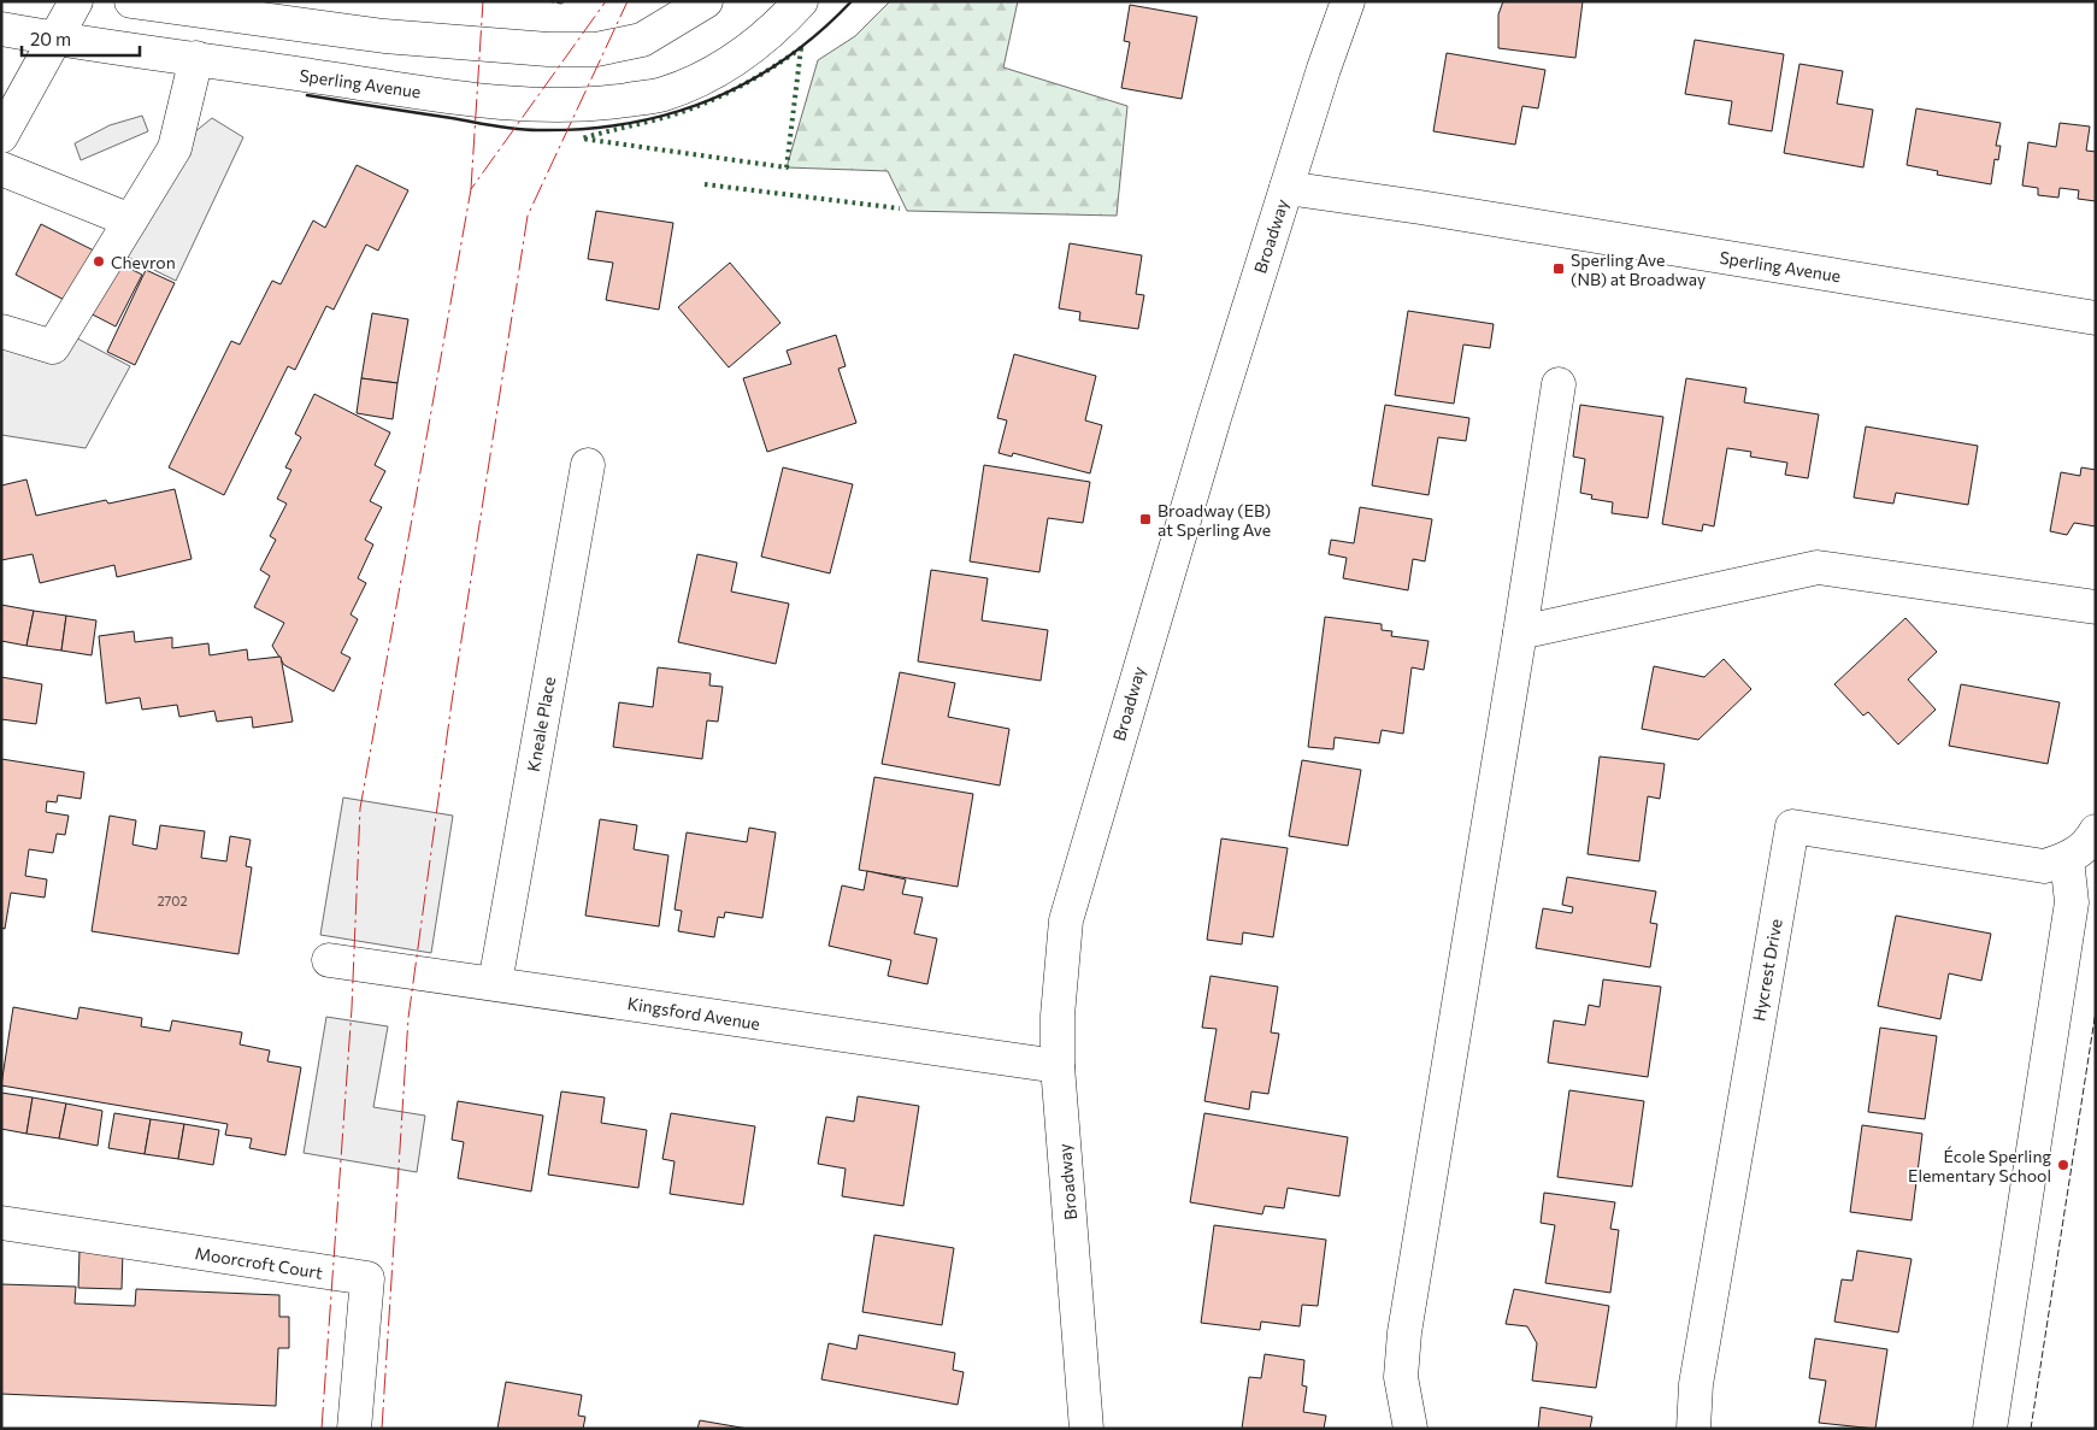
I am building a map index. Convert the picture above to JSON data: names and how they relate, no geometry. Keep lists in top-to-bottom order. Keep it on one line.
{"streets":{"street":["Sperling Avenue","Broadway","Kneale Place","Hycrest Drive","Kingsford Avenue","Moorcroft Court"]},"crossings":[["Sperling Avenue","Broadway"],["Broadway","Kingsford Avenue"],["Kneale Place","Kingsford Avenue"]],"places":{"other":["Chevron","École Sperling Elementary School"],"transit":["Sperling Ave (NB) at Broadway","Broadway (EB) at Sperling Ave"]},"house_numbers":["2702"],"scale_bar":"20 m"}
